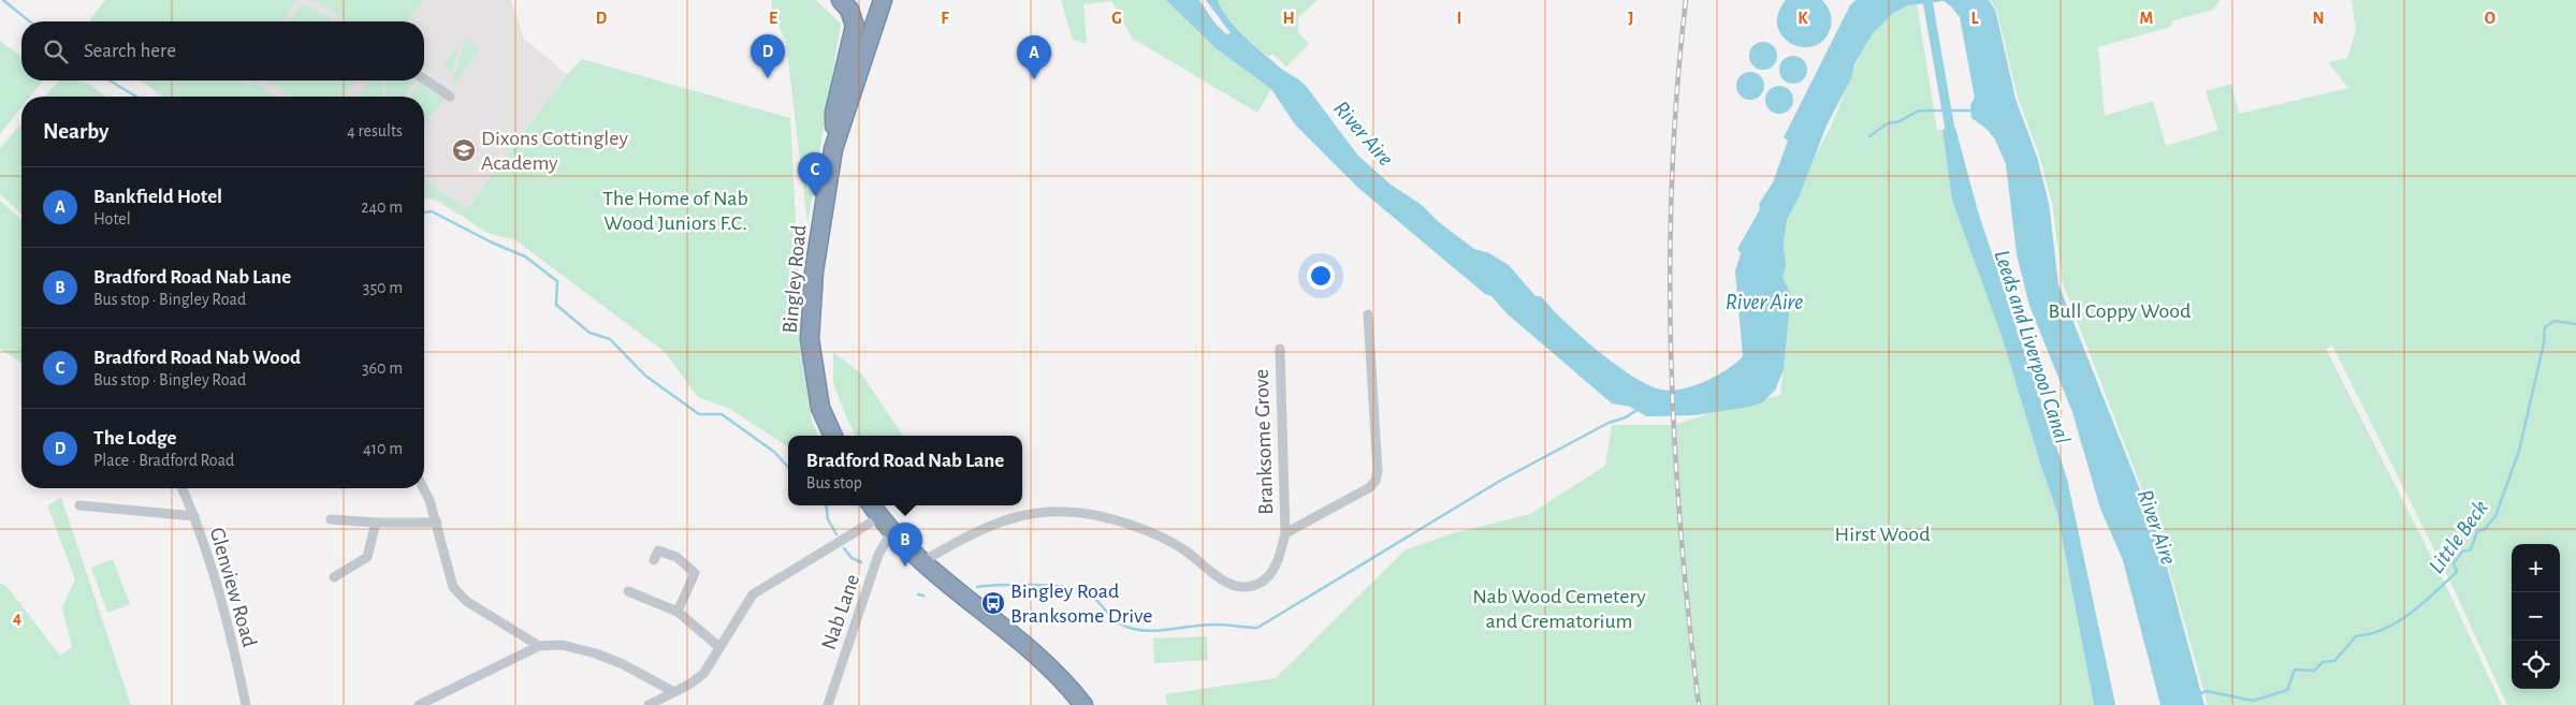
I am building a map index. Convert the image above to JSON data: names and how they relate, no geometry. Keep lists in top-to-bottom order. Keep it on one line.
{"streets":{"highway":["Bingley Road"],"street":["Branksome Grove","Glenview Road","Nab Lane"]},"water":["River Aire","Leeds and Liverpool Canal","Little Beck"],"parks":["The Home of Nab Wood Juniors F.C.","Bull Coppy Wood","Hirst Wood","Nab Wood Cemetery and Crematorium"],"places":{"school or university":["Dixons Cottingley Academy"],"bus stop":["Bingley Road Branksome Drive"]},"page":{"search":"Search here","pins":["D","A","C","B"],"heading":["Nearby","4 results"],"list":[{"mark":"A","name":"Bankfield Hotel","note":"Hotel","value":"240 m"},{"mark":"B","name":"Bradford Road Nab Lane","note":"Bus stop · Bingley Road","value":"350 m"},{"mark":"C","name":"Bradford Road Nab Wood","note":"Bus stop · Bingley Road","value":"360 m"},{"mark":"D","name":"The Lodge","note":"Place · Bradford Road","value":"410 m"}],"popup":["Bradford Road Nab Lane","Bus stop"],"map_buttons":["+","−"]},"grid":{"columns":["D","E","F","G","H","I","J","K","L","M","N","O"],"rows":["4"]}}
